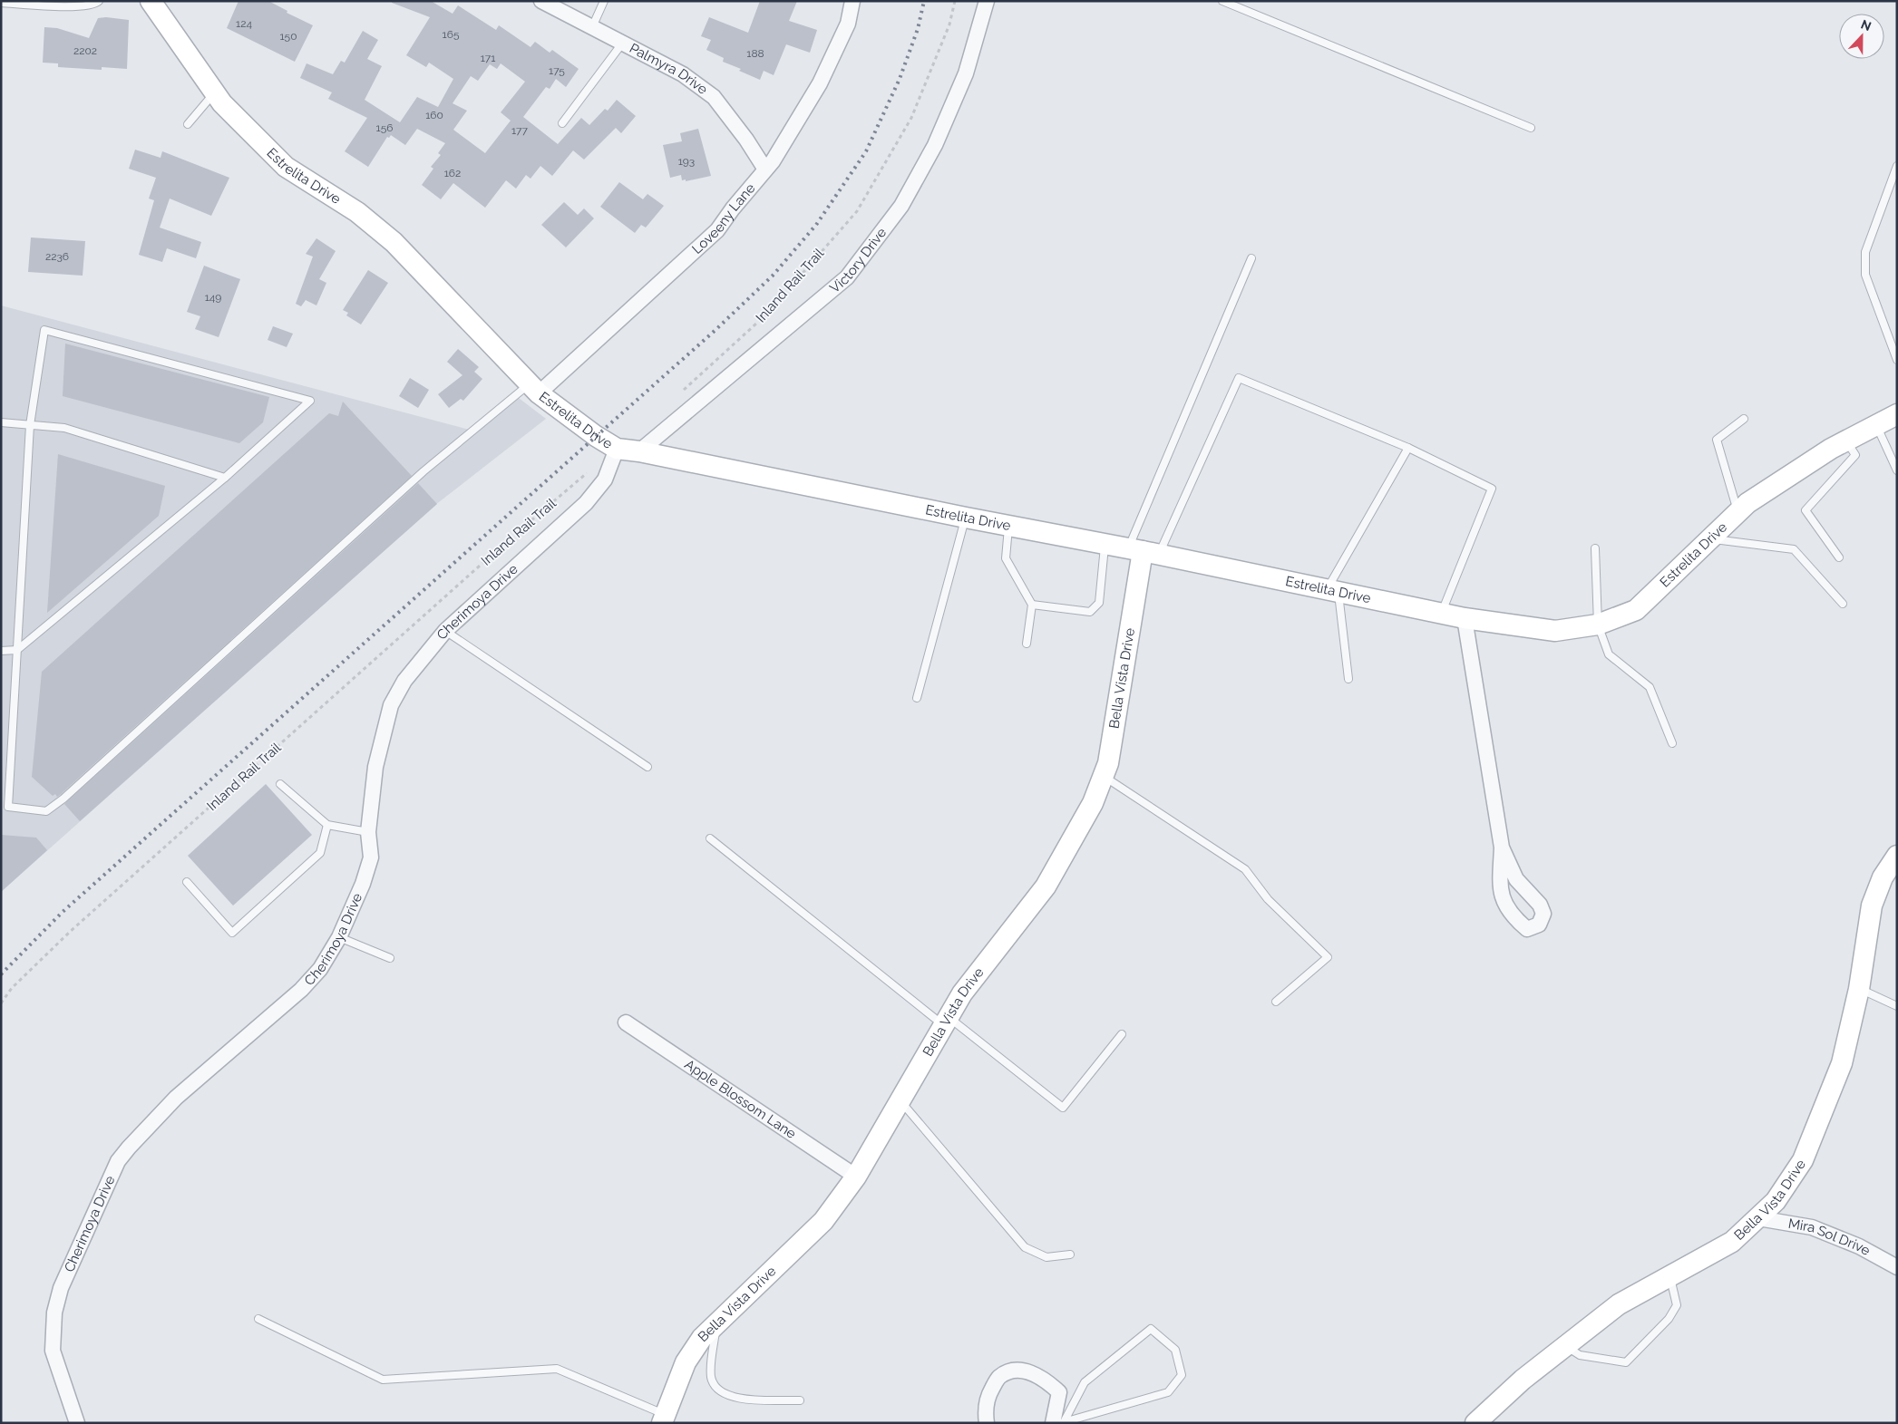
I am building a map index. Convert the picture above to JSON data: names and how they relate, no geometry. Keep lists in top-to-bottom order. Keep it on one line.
{"streets":{"street":["Palmyra Drive","Estrelita Drive","Loveeny Lane","Victory Drive","Cherimoya Drive","Bella Vista Drive","Apple Blossom Lane","Mira Sol Drive"],"path":["Inland Rail Trail"]},"crossings":[["Palmyra Drive","Loveeny Lane"],["Estrelita Drive","Loveeny Lane"],["Estrelita Drive","Victory Drive"],["Estrelita Drive","Cherimoya Drive"],["Estrelita Drive","Bella Vista Drive"],["Bella Vista Drive","Apple Blossom Lane"],["Bella Vista Drive","Mira Sol Drive"]],"house_numbers":["124","165","150","2202","188","171","175","160","156","177","193","162","2236","149"],"north":"top"}
